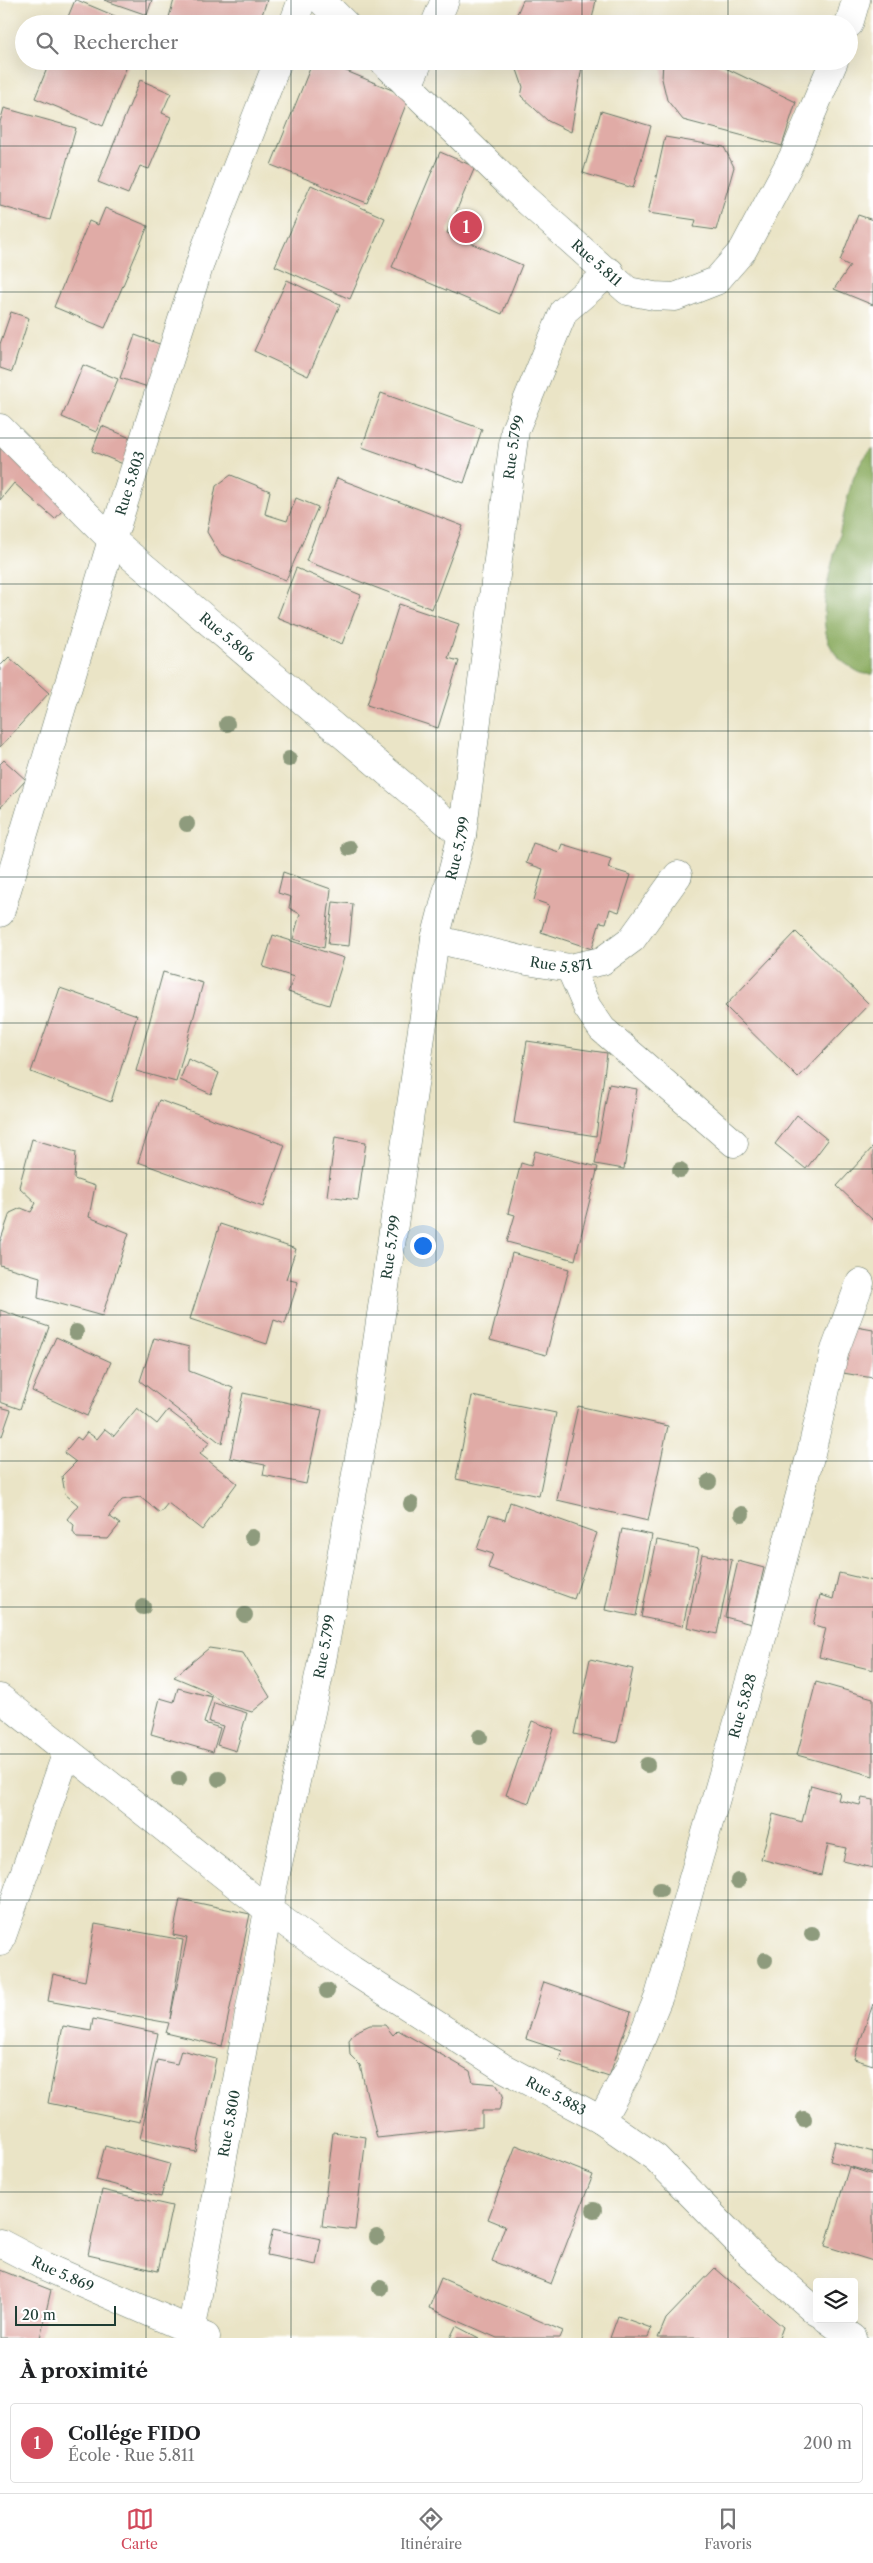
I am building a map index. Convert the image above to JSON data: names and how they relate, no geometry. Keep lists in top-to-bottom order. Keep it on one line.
{"streets":{"street":["Rue 5.811","Rue 5.799","Rue 5.803","Rue 5.806","Rue 5.871","Rue 5.828","Rue 5.883","Rue 5.800","Rue 5.869"]},"crossings":[["Rue 5.811","Rue 5.799"],["Rue 5.799","Rue 5.806"],["Rue 5.799","Rue 5.871"],["Rue 5.799","Rue 5.883"],["Rue 5.799","Rue 5.800"],["Rue 5.803","Rue 5.806"],["Rue 5.828","Rue 5.883"],["Rue 5.883","Rue 5.800"],["Rue 5.800","Rue 5.869"]],"scale_bar":"20 m","page":{"search":"Rechercher","pins":"1","scale":"20 m","heading":"À proximité","list":[{"mark":"1","name":"Collége FIDO","note":"École · Rue 5.811","value":"200 m"}],"nav":["Carte","Itinéraire","Favoris"]}}
